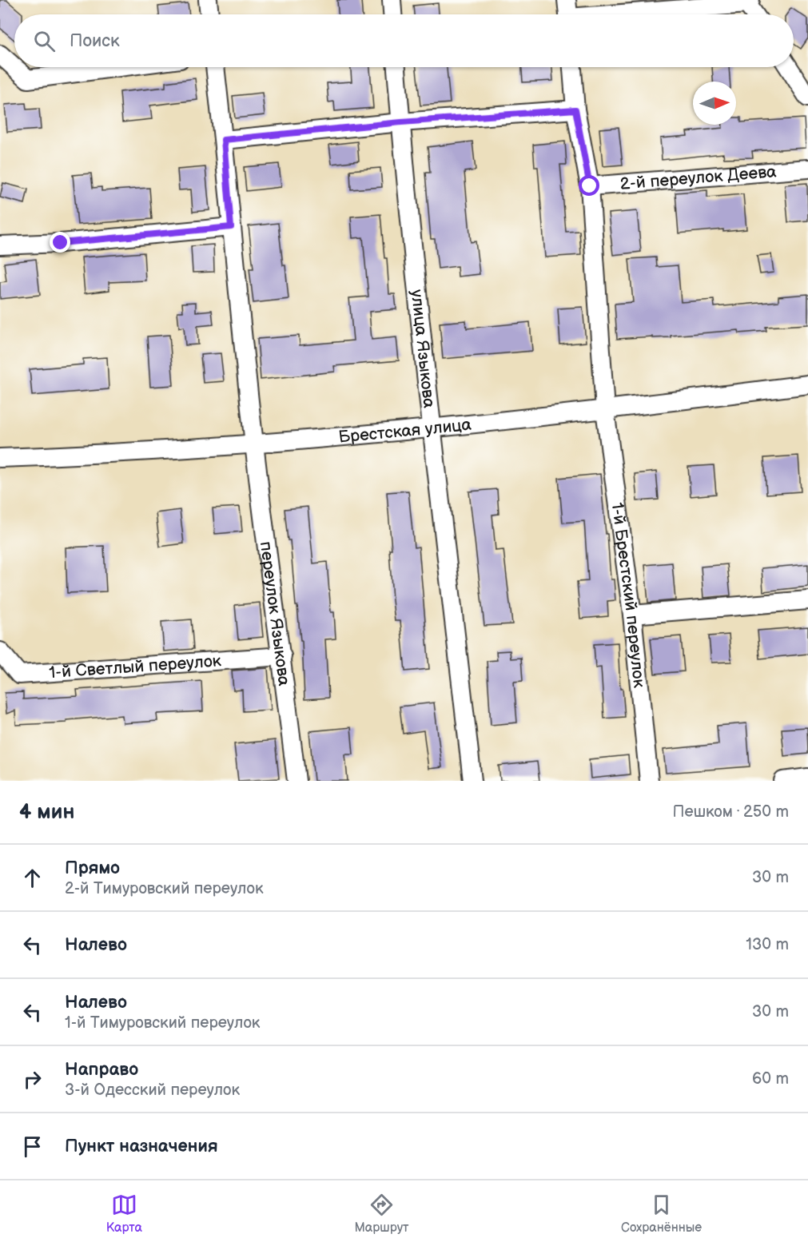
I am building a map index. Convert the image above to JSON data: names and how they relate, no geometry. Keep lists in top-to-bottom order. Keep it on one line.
{"streets":{"street":["2-й переулок Деева","улица Языкова","Брестская улица","1-й Брестский переулок","переулок Языкова","1-й Светлый переулок"]},"crossings":[["2-й переулок Деева","1-й Брестский переулок"],["улица Языкова","Брестская улица"],["Брестская улица","1-й Брестский переулок"],["Брестская улица","переулок Языкова"],["переулок Языкова","1-й Светлый переулок"]],"north":"right","page":{"search":"Поиск","heading":["4 мин","Пешком · 250 m"],"list":[["Прямо","2-й Тимуровский переулок","30 m"],["Налево","130 m"],["Налево","1-й Тимуровский переулок","30 m"],["Направо","3-й Одесский переулок","60 m"],"Пункт назначения"],"nav":["Карта","Маршрут","Сохранённые"]}}
